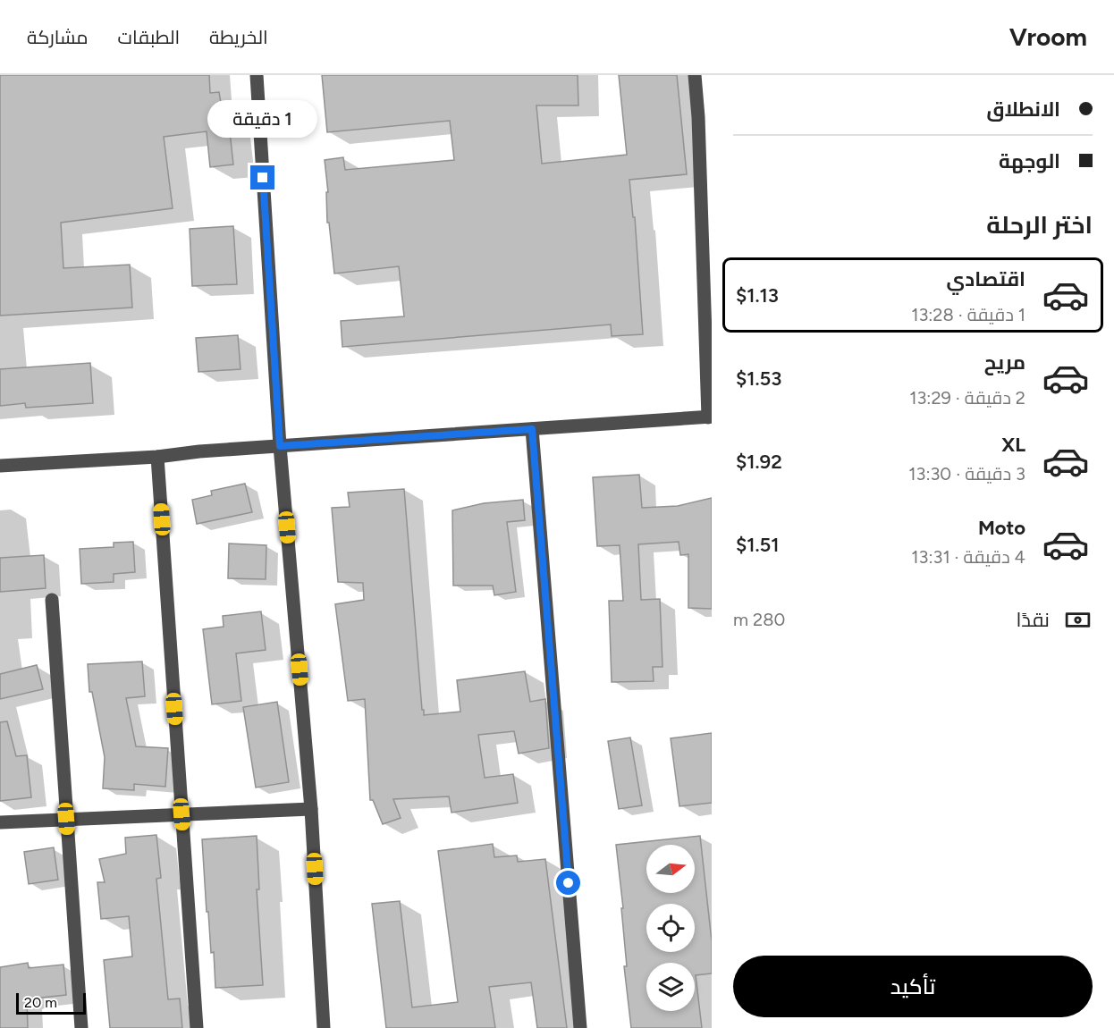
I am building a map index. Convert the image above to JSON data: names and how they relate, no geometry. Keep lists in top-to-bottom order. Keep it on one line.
{"scale_bar":"20 m","north":"right","page":{"header":"Vroom","nav":["الخريطة","الطبقات","مشاركة"],"banner":["الانطلاق","الوجهة"],"bubble":"1 دقيقة","heading":"اختر الرحلة","list":[{"name":"اقتصادي","note":"1 دقيقة · 13:28","value":"$1.13"},{"name":"مريح","note":"2 دقيقة · 13:29","value":"$1.53"},{"name":"XL","note":"3 دقيقة · 13:30","value":"$1.92"},{"name":"Moto","note":"4 دقيقة · 13:31","value":"$1.51"}],"pay":["نقدًا","280 m"],"buttons":"تأكيد","scale":"20 m"}}
